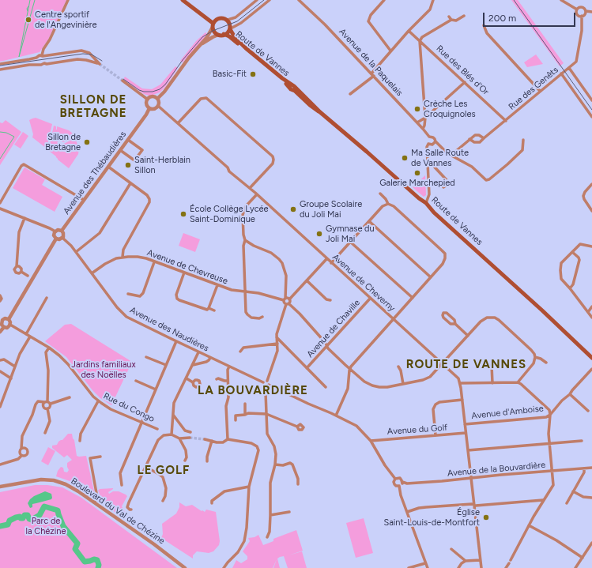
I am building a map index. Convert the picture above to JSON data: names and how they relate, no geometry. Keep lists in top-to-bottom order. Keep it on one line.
{"streets":{"main road":["Route de Vannes"],"street":["Avenue de la Paquelais","Rue des Blés d'Or","Rue des Genêts","Avenue des Thébaudières","Avenue de Chevreuse","Avenue de Cheverny","Avenue de Chaville","Avenue des Naudières","Rue du Congo","Avenue d'Amboise","Avenue du Golf","Avenue de la Bouvardière","Boulevard du Val de Chézine"]},"crossings":[["Rue des Blés d'Or","Rue des Genêts"],["Avenue des Thébaudières","Avenue de Cheverny"],["Avenue des Thébaudières","Avenue des Naudières"],["Avenue de Chevreuse","Avenue des Naudières"],["Avenue de Cheverny","Avenue de Chaville"]],"districts":["SILLON DE BRETAGNE","ROUTE DE VANNES","LA BOUVARDIÈRE","LE GOLF"],"parks":["Jardins familiaux des Noëlles","Parc de la Chézine"],"places":["Centre sportif de l'Angevinière","Basic-Fit","Crèche Les Croquignoles","Sillon de Bretagne","Ma Salle Route de Vannes","Saint-Herblain Sillon","Galerie Marchepied","Groupe Scolaire du Joli Mai","École Collège Lycée Saint-Dominique","Gymnase du Joli Mai","Église Saint-Louis-de-Montfort"],"scale_bar":"200 m"}
